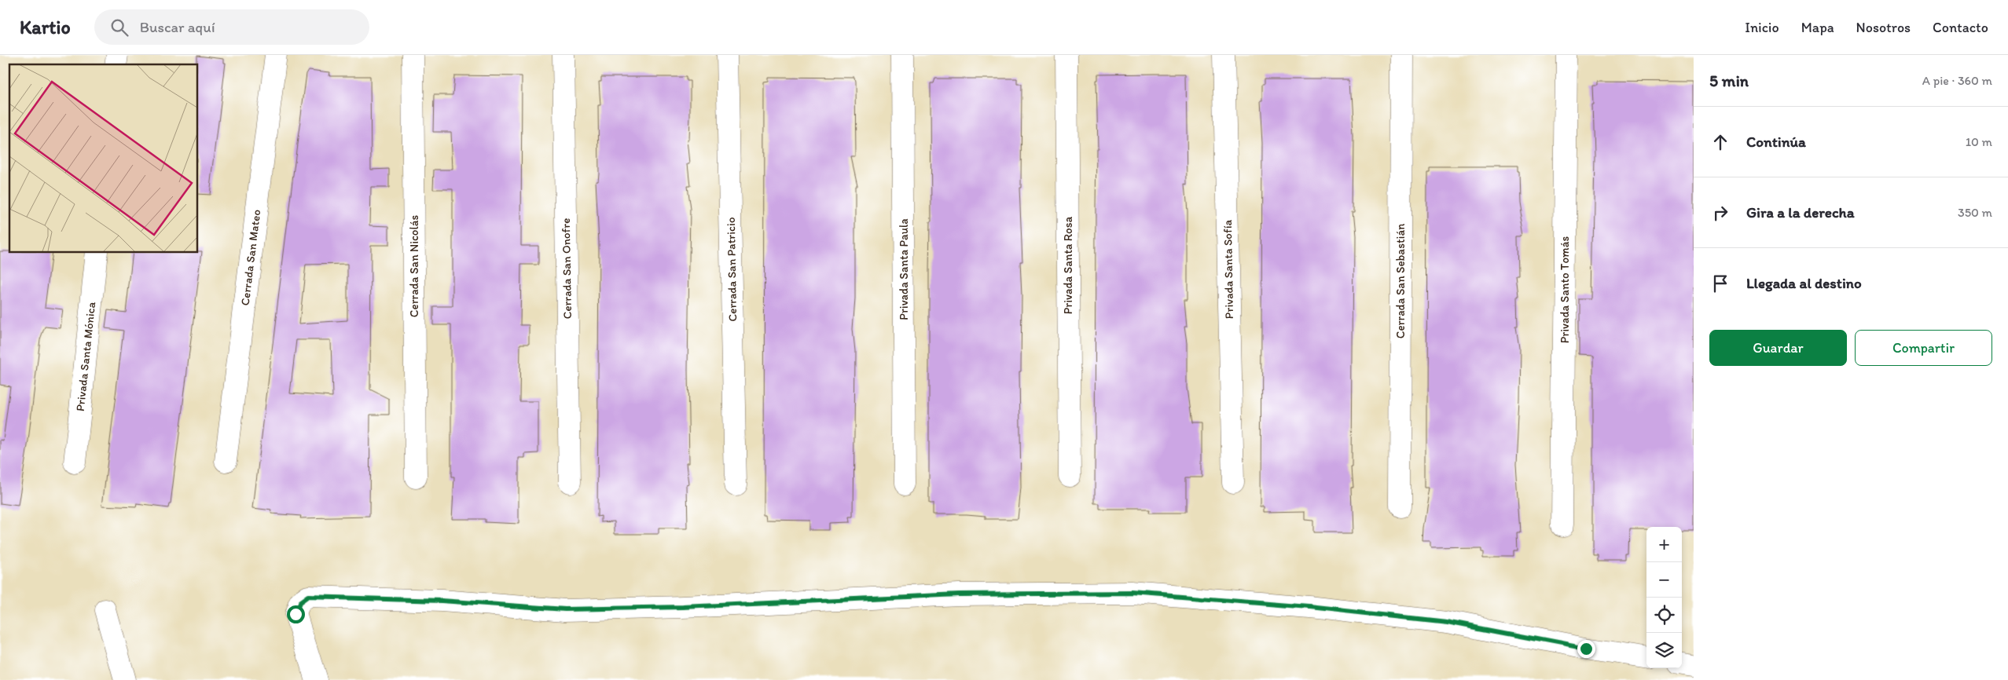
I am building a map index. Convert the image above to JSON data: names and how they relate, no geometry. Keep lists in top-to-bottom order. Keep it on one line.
{"streets":{"street":["Cerrada San Mateo","Privada Santa Rosa","Cerrada San Nicolás","Cerrada San Onofre","Cerrada San Patricio","Privada Santa Paula","Privada Santa Sofía","Cerrada San Sebastián","Privada Santo Tomás","Privada Santa Mónica"]},"page":{"header":"Kartio","search":"Buscar aquí","nav":["Inicio","Mapa","Nosotros","Contacto"],"heading":["5 min","A pie · 360 m"],"list":[["Continúa","10 m"],["Gira a la derecha","350 m"],"Llegada al destino"],"buttons":["Guardar","Compartir"],"map_buttons":["+","−"]}}
